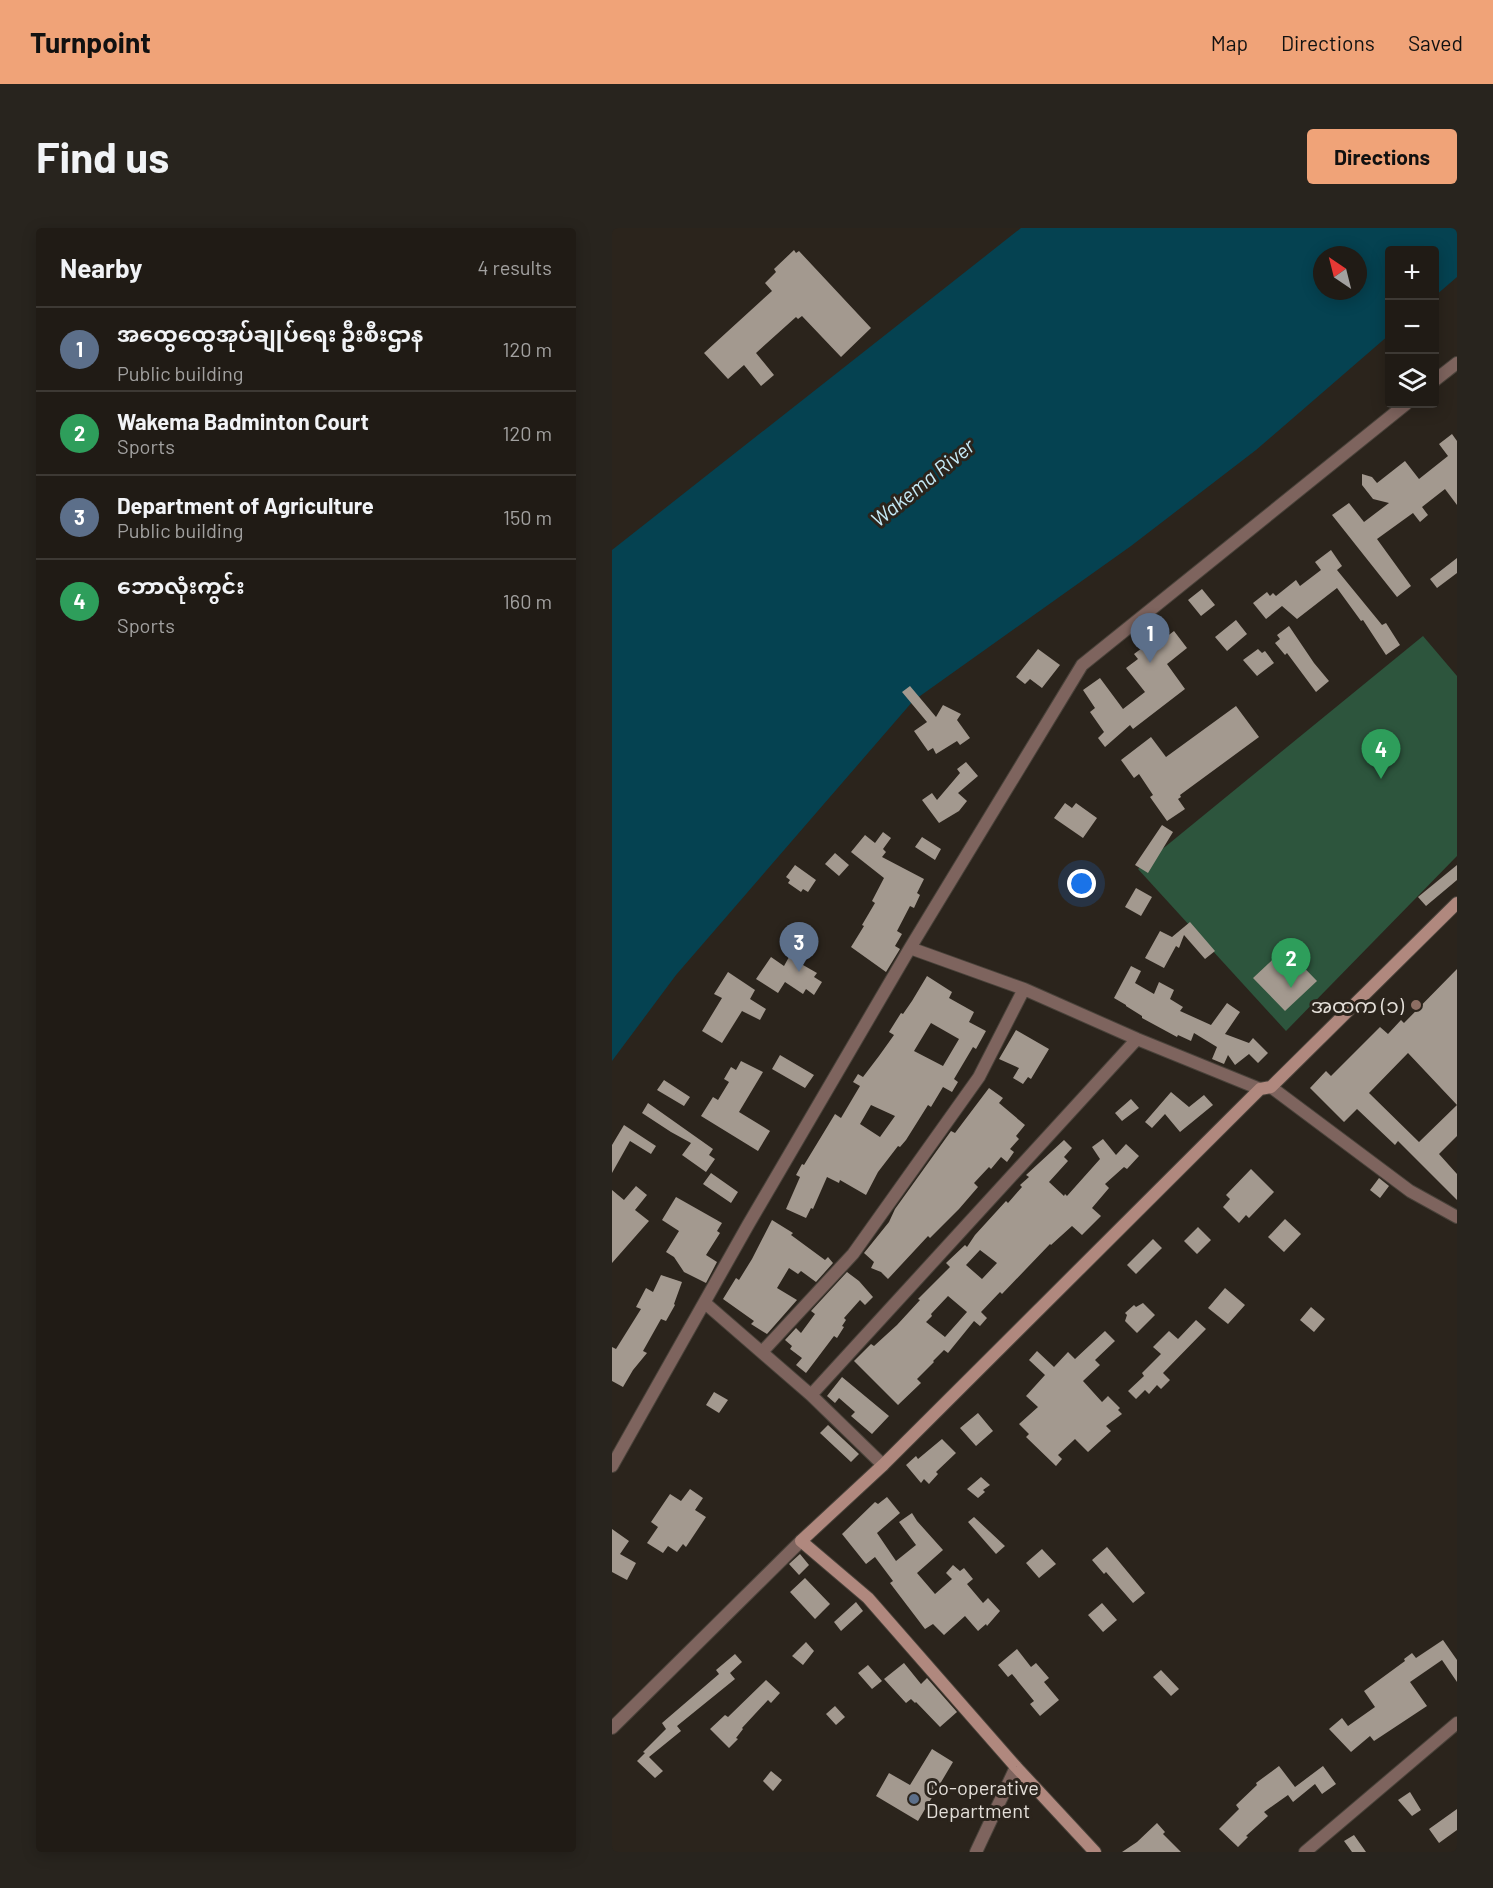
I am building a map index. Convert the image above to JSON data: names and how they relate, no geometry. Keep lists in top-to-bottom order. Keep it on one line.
{"water":["Wakema River"],"places":["အထက (၁)","Co-operative Department"],"north":"top left","page":{"header":"Turnpoint","nav":["Map","Directions","Saved"],"buttons":"Directions","title":"Find us","heading":["Nearby","4 results"],"map_buttons":["+","−"],"list":[{"mark":"1","name":"အထွေထွေအုပ်ချုပ်ရေး ဦးစီးဌာန","note":"Public building","value":"120 m"},{"mark":"2","name":"Wakema Badminton Court","note":"Sports","value":"120 m"},{"mark":"3","name":"Department of Agriculture","note":"Public building","value":"150 m"},{"mark":"4","name":"ဘောလုံးကွင်း","note":"Sports","value":"160 m"}],"pins":["1","4","3","2"]}}
